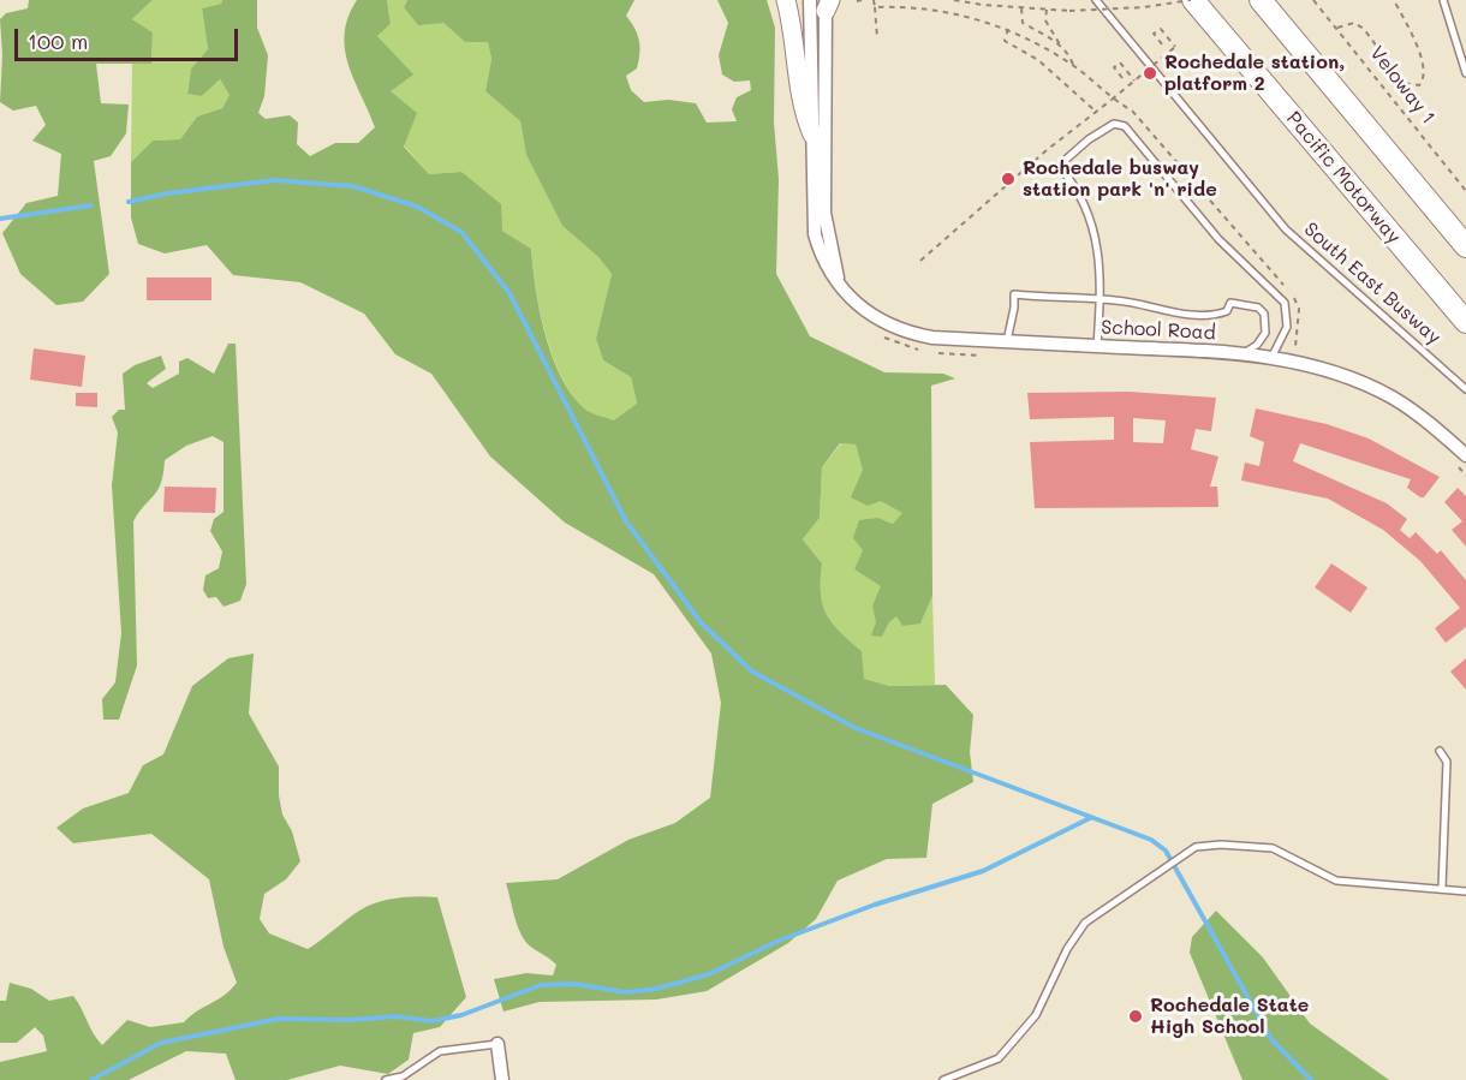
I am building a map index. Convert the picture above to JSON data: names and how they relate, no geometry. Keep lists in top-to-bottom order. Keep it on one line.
{"streets":{"highway":["Pacific Motorway"],"street":["School Road"],"lane":["South East Busway"],"path":["Veloway 1"]},"places":["Rochedale station, platform 2","Rochedale busway station park 'n' ride","Rochedale State High School"],"scale_bar":"100 m"}
